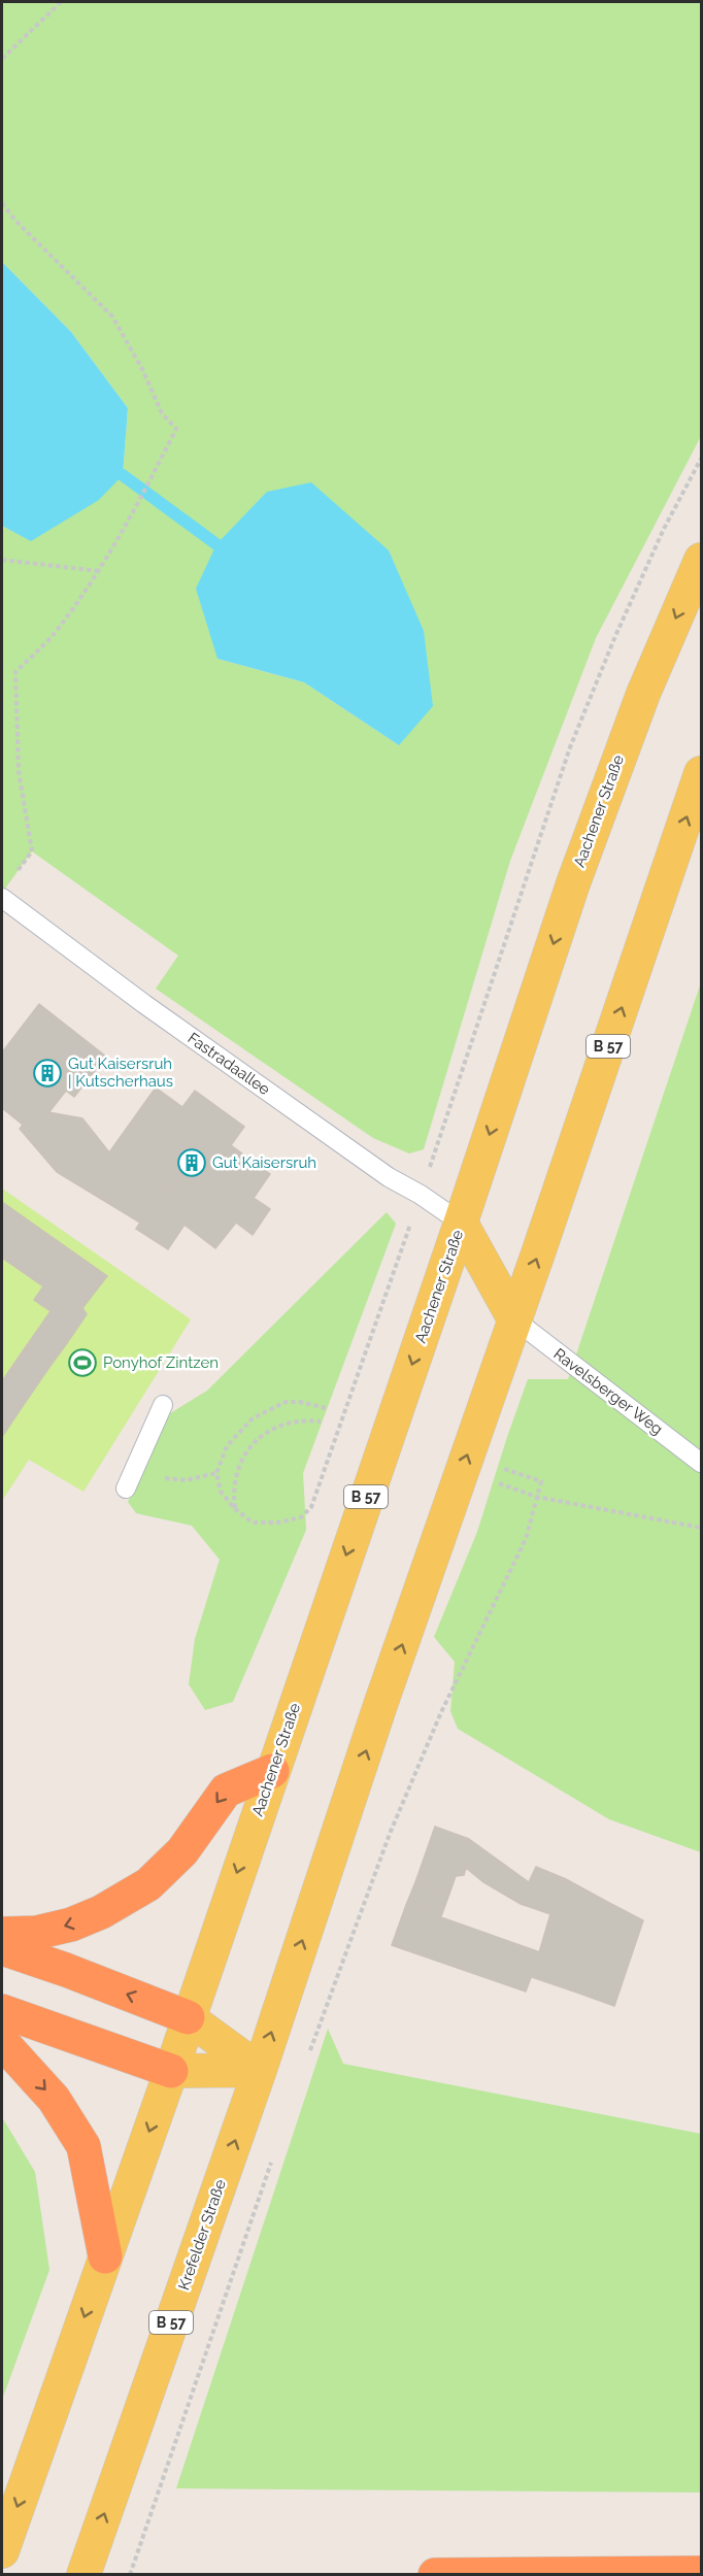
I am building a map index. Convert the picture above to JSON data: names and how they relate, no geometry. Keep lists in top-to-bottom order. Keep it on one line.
{"streets":{"main road":["Aachener Straße","B 57","Krefelder Straße"],"lane":["Fastradaallee","Ravelsberger Weg"]},"crossings":[["Aachener Straße","B 57"],["Aachener Straße","Fastradaallee"],["B 57","Ravelsberger Weg"],["B 57","Krefelder Straße"],["Ravelsberger Weg","Krefelder Straße"]],"places":{"building":["Gut Kaisersruh | Kutscherhaus","Gut Kaisersruh"],"sports":["Ponyhof Zintzen"]}}
